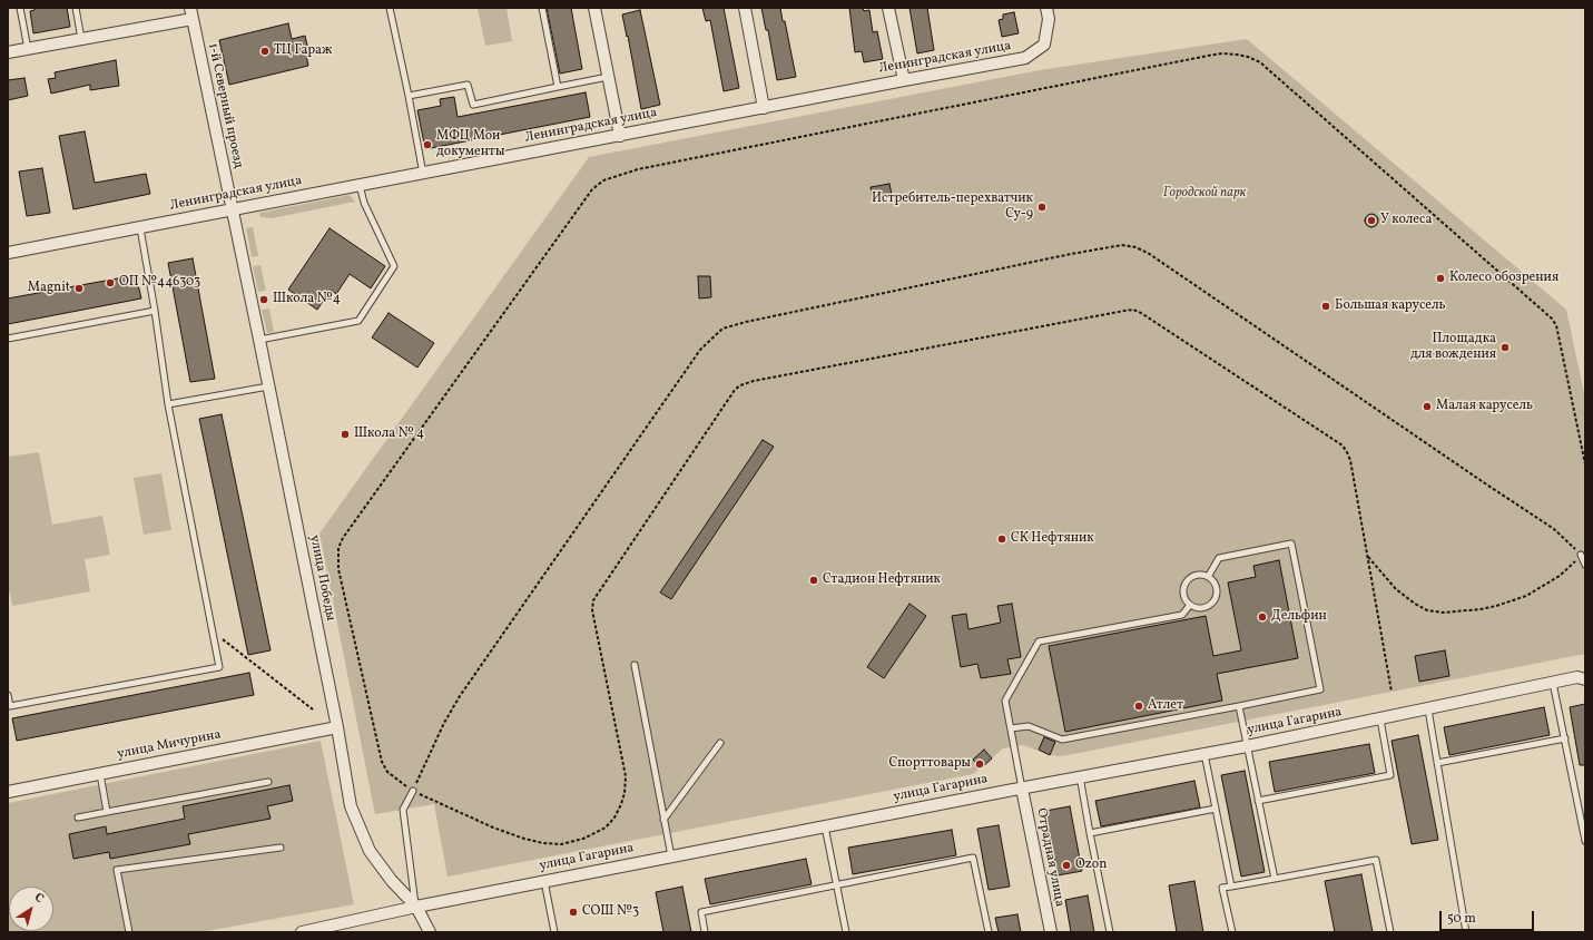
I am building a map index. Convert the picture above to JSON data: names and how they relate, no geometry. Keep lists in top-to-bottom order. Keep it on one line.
{"streets":{"street":["Ленинградская улица","1-й Северный проезд","улица Победы","улица Гагарина","улица Мичурина","Отрадная улица"]},"crossings":[["Ленинградская улица","1-й Северный проезд"],["Ленинградская улица","улица Победы"],["1-й Северный проезд","улица Победы"],["улица Победы","улица Гагарина"],["улица Победы","улица Мичурина"],["улица Гагарина","Отрадная улица"]],"parks":["Городской парк"],"places":["ТЦ Гараж","МФЦ Мои документы","Истребитель-перехватчик Су-9","У колеса","Колесо обозрения","ОП №446303","Magnit","Школа №4","Большая карусель","Площадка для вождения","Малая карусель","Школа № 4","СК Нефтяник","Стадион Нефтяник","Дельфин","Атлет","Спорттовары","Ozon","СОШ №3"],"scale_bar":"50 m","north":"top right"}
